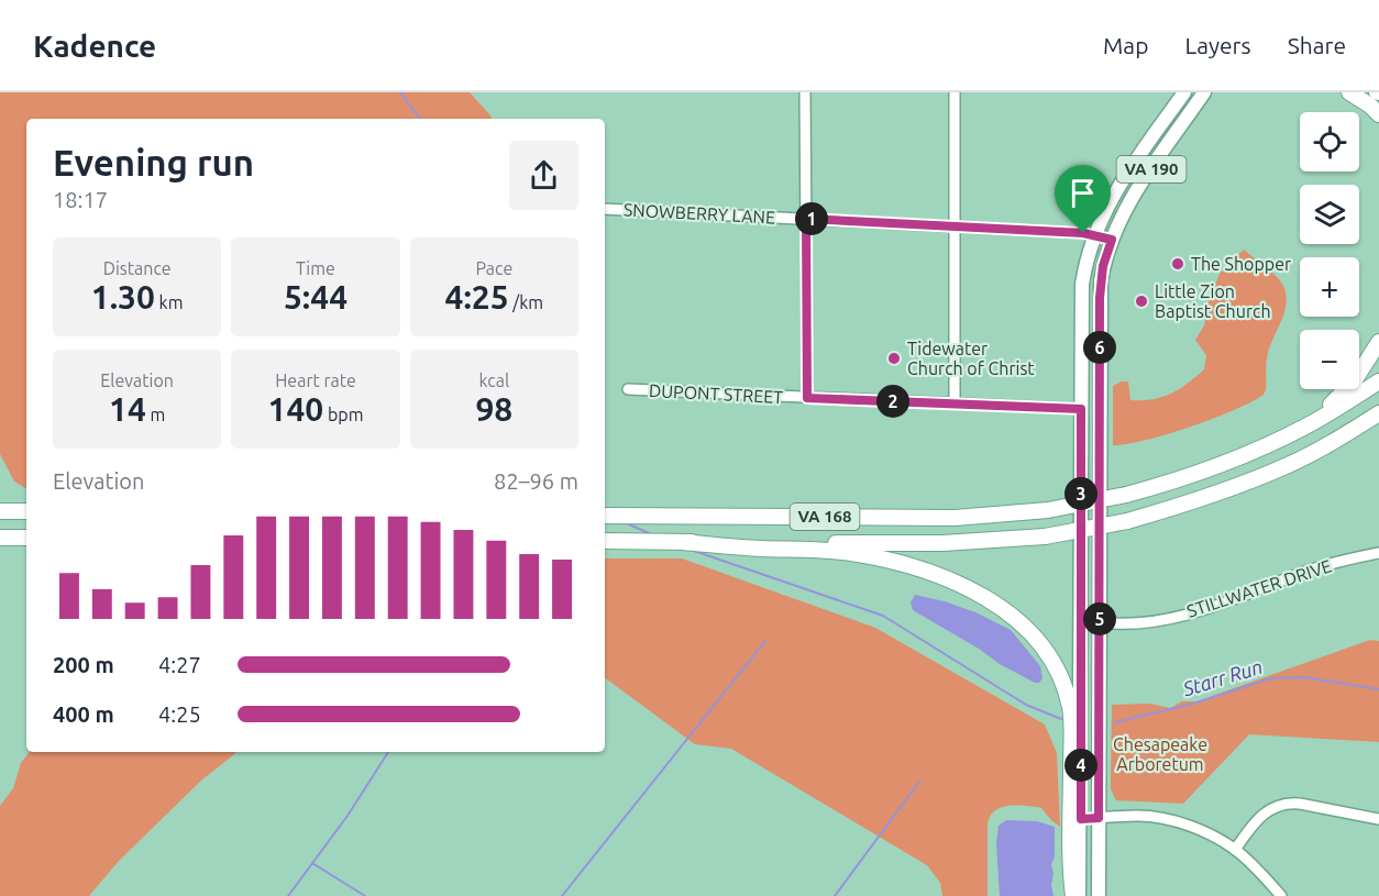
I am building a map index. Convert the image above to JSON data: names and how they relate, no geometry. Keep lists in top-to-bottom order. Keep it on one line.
{"streets":{"highway":["VA 168"],"main road":["VA 190"],"street":["SNOWBERRY LANE","DUPONT STREET","STILLWATER DRIVE"]},"crossings":[["VA 190","SNOWBERRY LANE"],["VA 190","DUPONT STREET"],["VA 190","STILLWATER DRIVE"]],"water":["Starr Run"],"parks":["Chesapeake Arboretum"],"places":["The Shopper","Little Zion Baptist Church","Tidewater Church of Christ"],"page":{"header":"Kadence","nav":["Map","Layers","Share"],"map_buttons":["+","−"],"heading":["Evening run","18:17"],"pins":["1","6","2","3","5","4"],"stats":[["Distance","1.30 km"],["Time","5:44"],["Pace","4:25 /km"],["Elevation","14 m"],["Heart rate","140 bpm"],["kcal","98"]],"chart":["Elevation","82–96 m"],"list":[{"name":"200 m","note":"4:27"},{"name":"400 m","note":"4:25"}]}}
